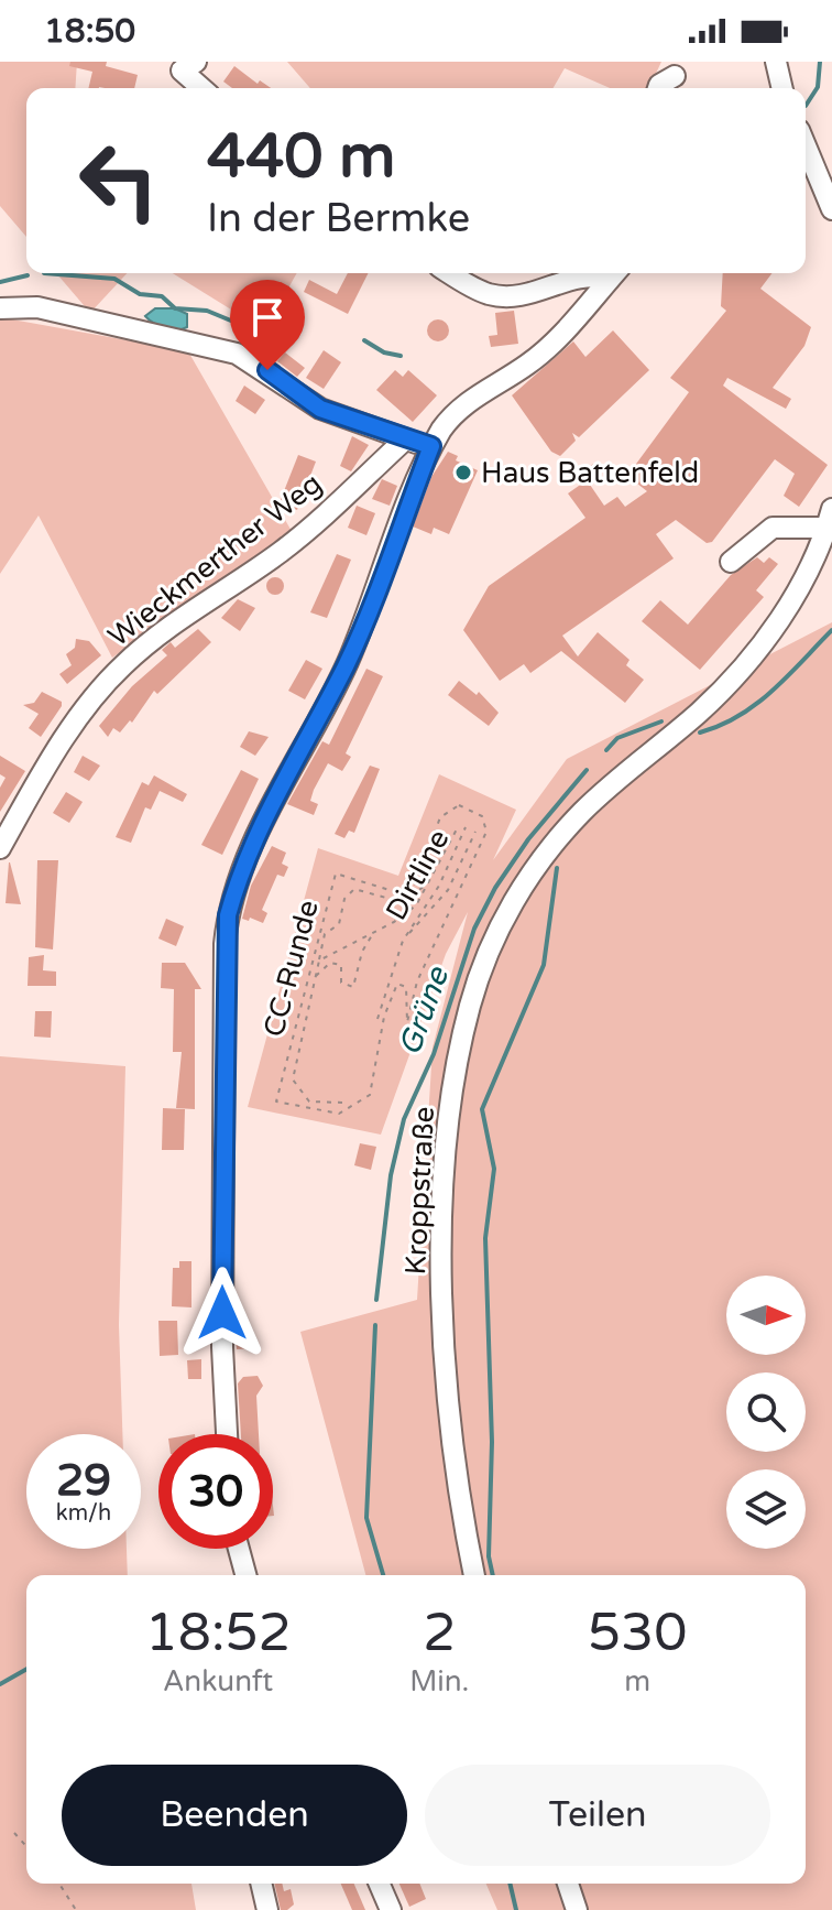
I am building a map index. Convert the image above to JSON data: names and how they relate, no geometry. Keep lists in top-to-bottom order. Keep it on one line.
{"streets":{"street":["Wieckmerther Weg","Kroppstraße"],"path":["Dirtline","CC-Runde"]},"water":["Grüne"],"places":["Haus Battenfeld"],"north":"right","page":{"status":"18:50","turn":["440 m","In der Bermke"],"speed":"29 km/h","limit":"30","eta":["18:52","Ankunft","2","Min.","530","m"],"buttons":["Beenden","Teilen"]}}
